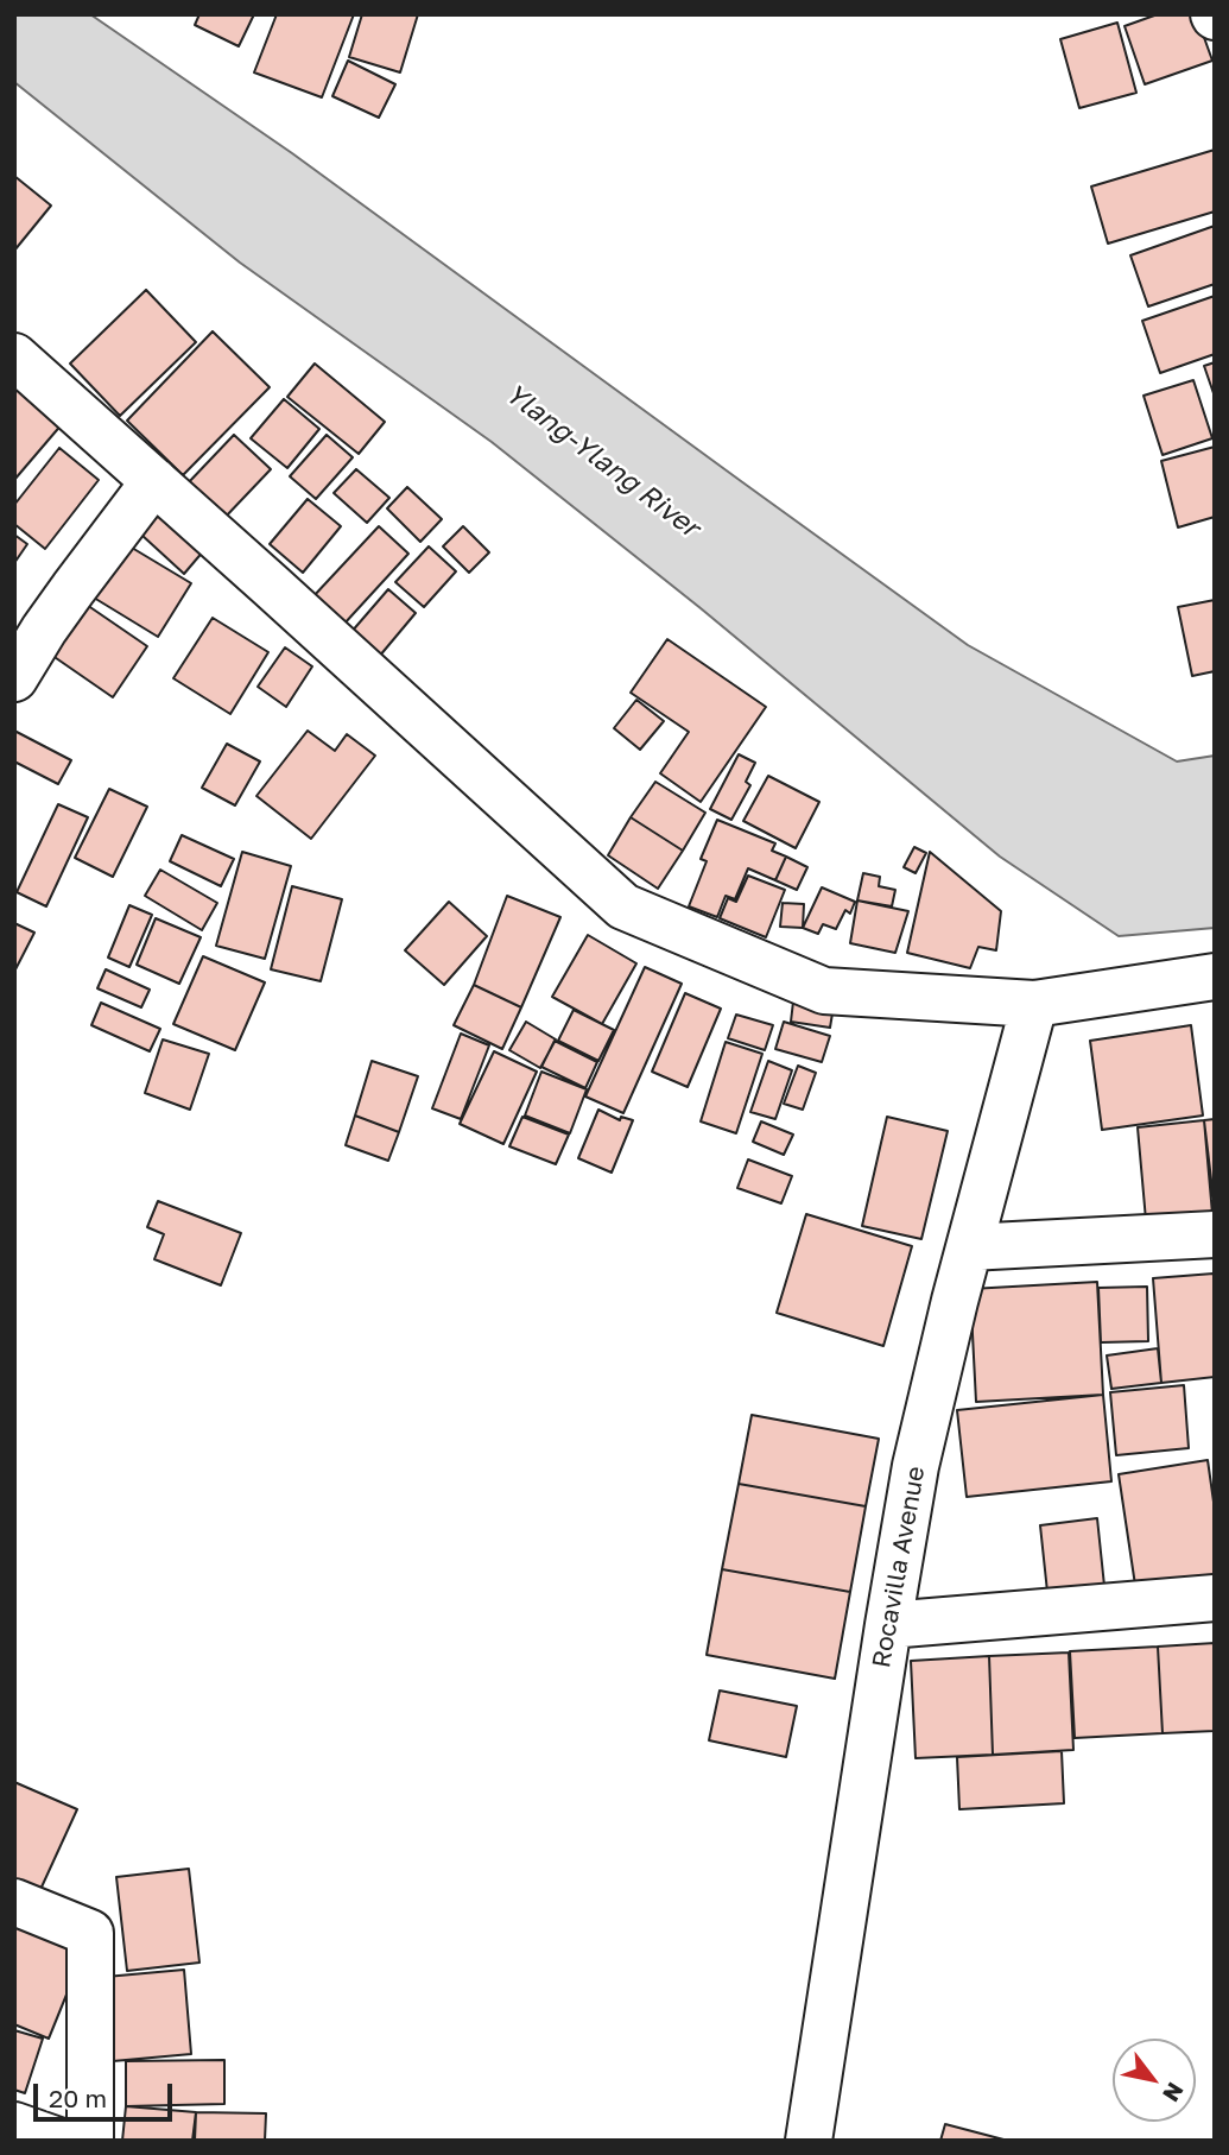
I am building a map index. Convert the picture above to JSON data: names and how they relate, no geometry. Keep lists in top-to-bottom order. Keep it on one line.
{"streets":{"street":["Rocavilla Avenue"]},"water":["Ylang-Ylang River"],"scale_bar":"20 m","north":"bottom right"}
